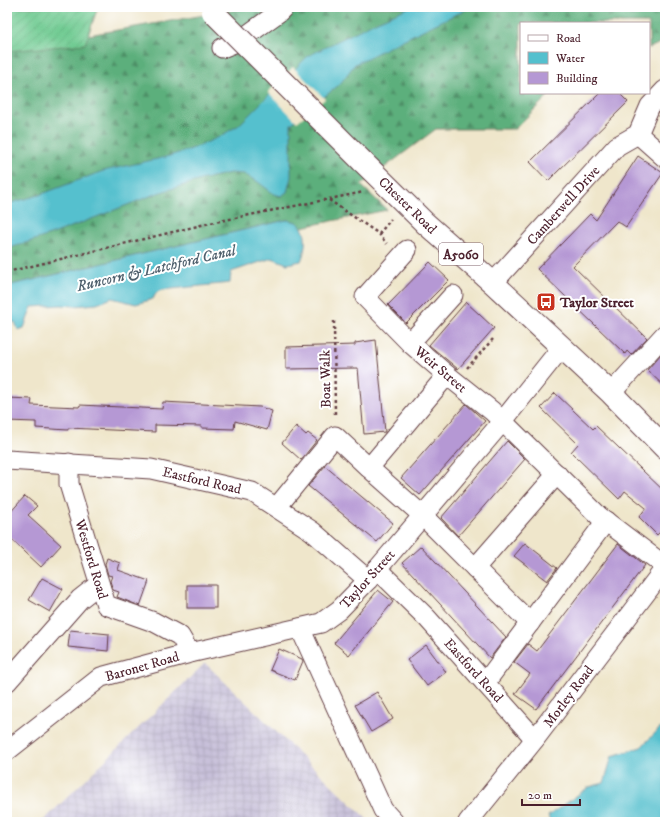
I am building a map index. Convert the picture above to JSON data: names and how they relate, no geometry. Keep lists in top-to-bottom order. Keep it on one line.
{"streets":{"highway":["Chester Road","A5060"],"street":["Camberwell Drive","Weir Street","Eastford Road","Westford Road","Taylor Street","Baronet Road","Morley Road"],"path":["Boat Walk"]},"crossings":[["Chester Road","Camberwell Drive"],["Chester Road","Taylor Street"],["Weir Street","Taylor Street"],["Weir Street","Morley Road"],["Eastford Road","Westford Road"],["Eastford Road","Taylor Street"],["Eastford Road","Morley Road"],["Westford Road","Baronet Road"],["Taylor Street","Baronet Road"]],"water":["Runcorn & Latchford Canal"],"places":{"bus stop":["Taylor Street"]},"legend":["Road","Water","Building"],"scale_bar":"20 m"}
